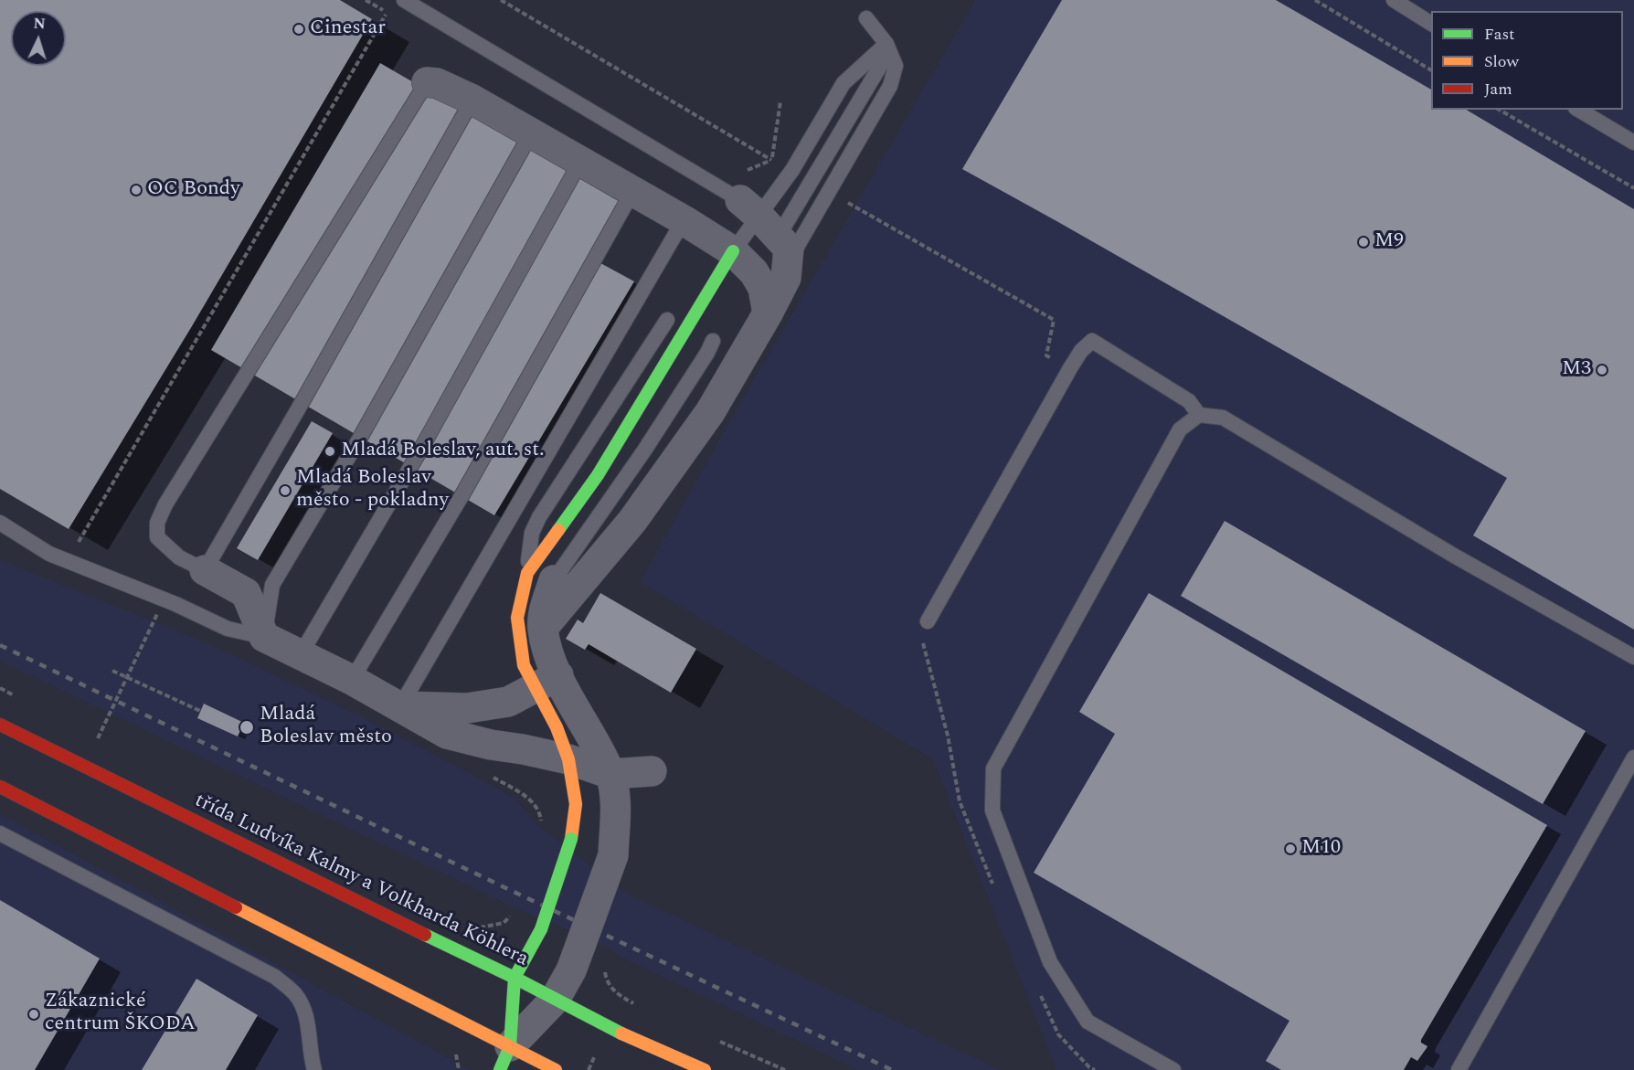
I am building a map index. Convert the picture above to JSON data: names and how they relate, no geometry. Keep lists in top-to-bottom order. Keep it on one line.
{"streets":{"street":["třída Ludvíka Kalmy a Volkharda Köhlera"]},"places":["Cinestar","OC Bondy","M9","M3","Mladá Boleslav, aut. st.","Mladá Boleslav město - pokladny","Mladá Boleslav město","M10","Zákaznické centrum ŠKODA"],"legend":["Fast","Slow","Jam"],"north":"top"}
